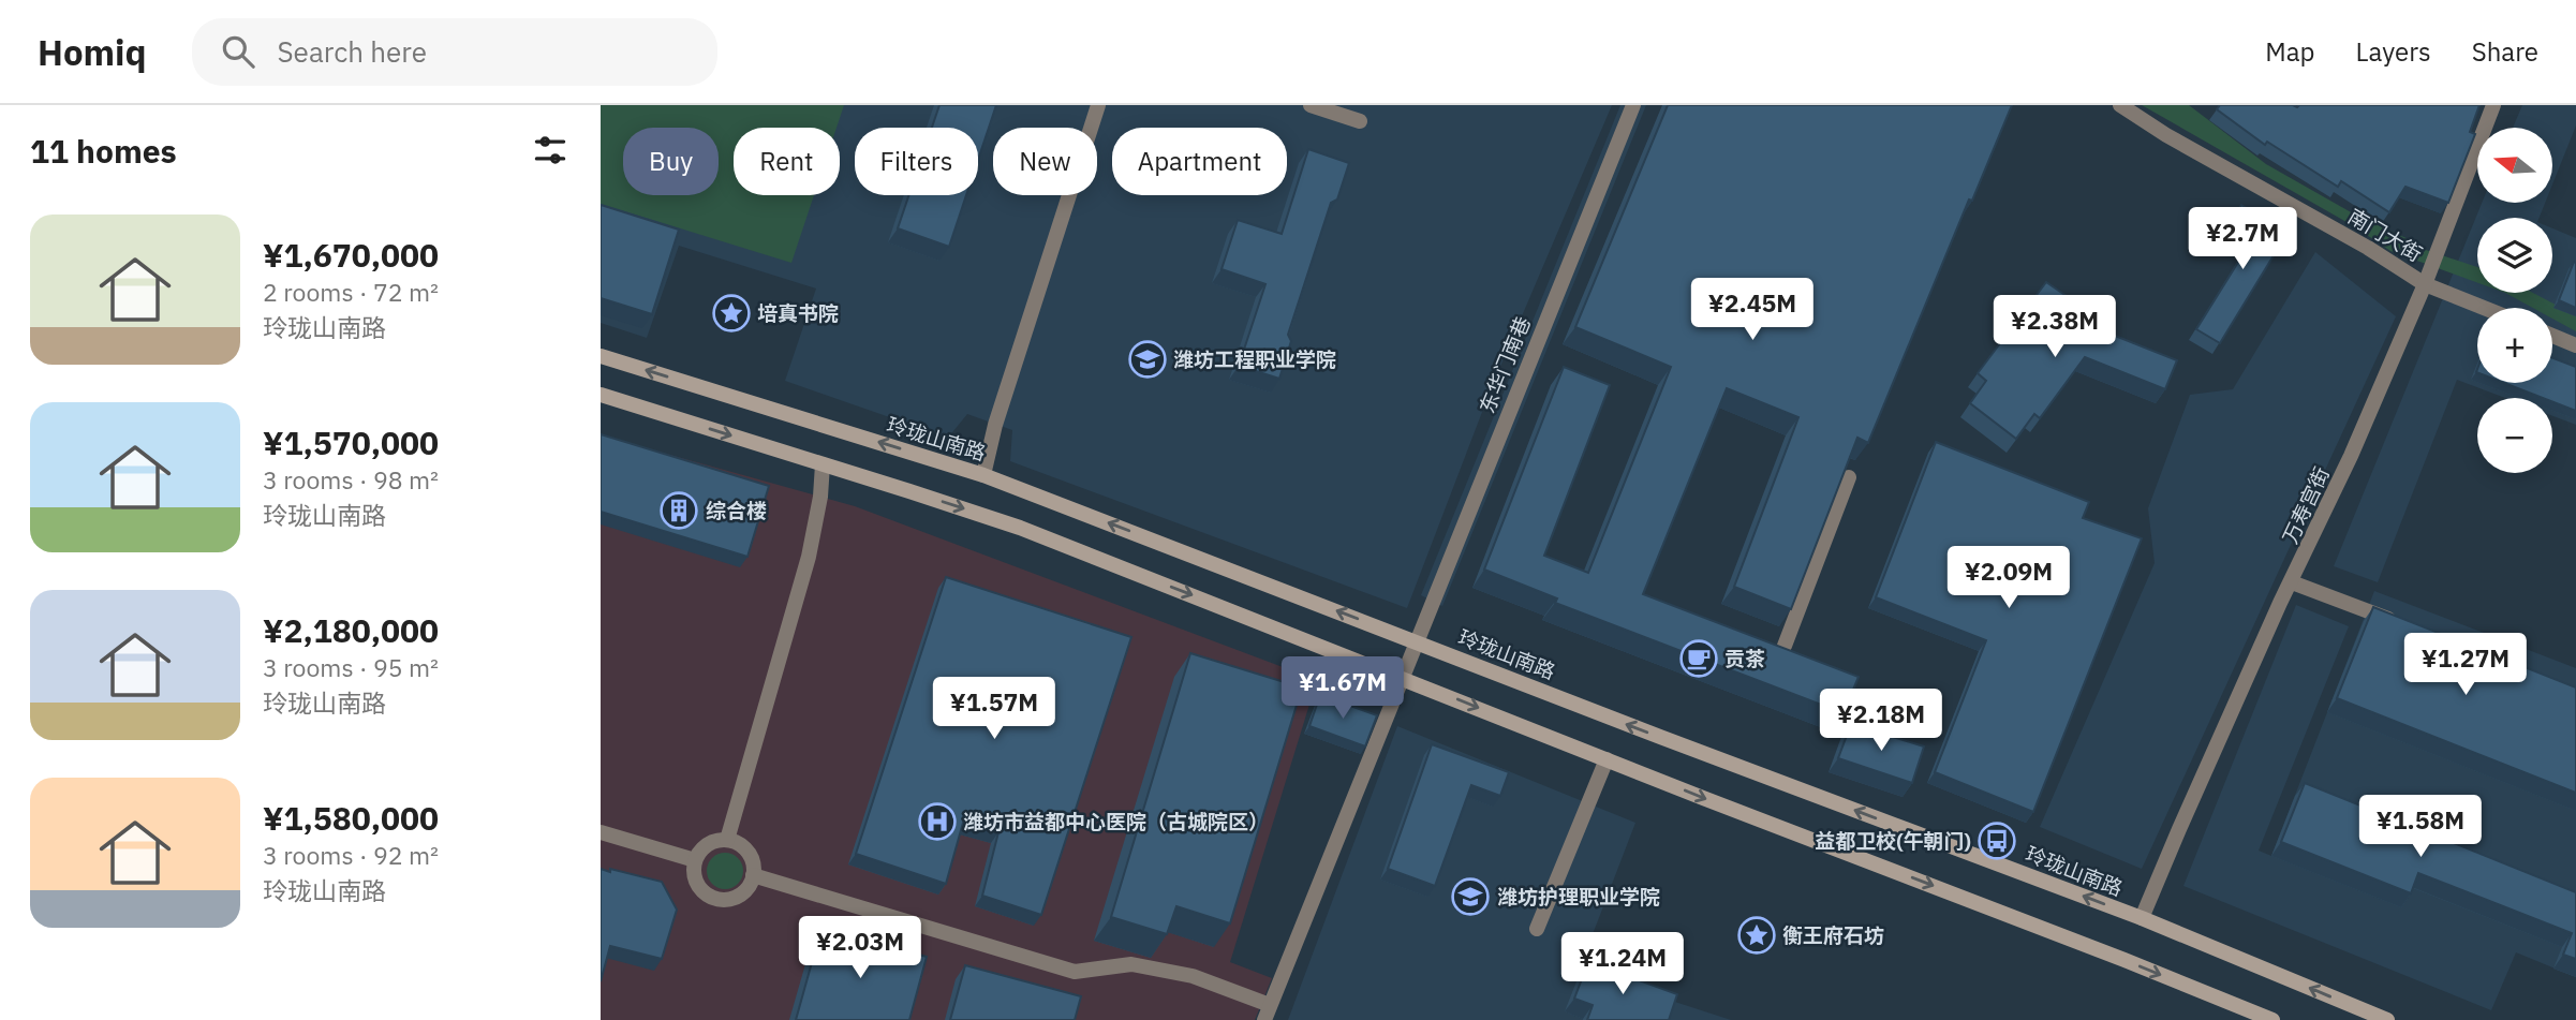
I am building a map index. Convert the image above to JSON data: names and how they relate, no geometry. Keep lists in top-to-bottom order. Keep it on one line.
{"streets":{"main road":["玲珑山南路"],"street":["南门大街","东华门南巷","万寿宫街"]},"crossings":[["南门大街","万寿宫街"],["东华门南巷","玲珑山南路"],["玲珑山南路","万寿宫街"]],"places":{"place":["培真书院","衡王府石坊"],"school or university":["潍坊工程职业学院","潍坊护理职业学院"],"building":["综合楼"],"cafe":["贡茶"],"hospital":["潍坊市益都中心医院（古城院区）"],"bus stop":["益都卫校(午朝门)"]},"north":"left","page":{"header":"Homiq","search":"Search here","nav":["Map","Layers","Share"],"heading":"11 homes","map_buttons":["+","−"],"chip":["Buy","Rent","Filters","New","Apartment"],"list":[{"name":"¥1,670,000","note":"2 rooms · 72 m² · 玲珑山南路"},{"name":"¥1,570,000","note":"3 rooms · 98 m² · 玲珑山南路"},{"name":"¥2,180,000","note":"3 rooms · 95 m² · 玲珑山南路"},{"name":"¥1,580,000","note":"3 rooms · 92 m² · 玲珑山南路"}],"price":["¥2.7M","¥2.45M","¥2.38M","¥2.09M","¥1.27M","¥1.67M","¥1.57M","¥2.18M","¥1.58M","¥2.03M","¥1.24M"]}}
